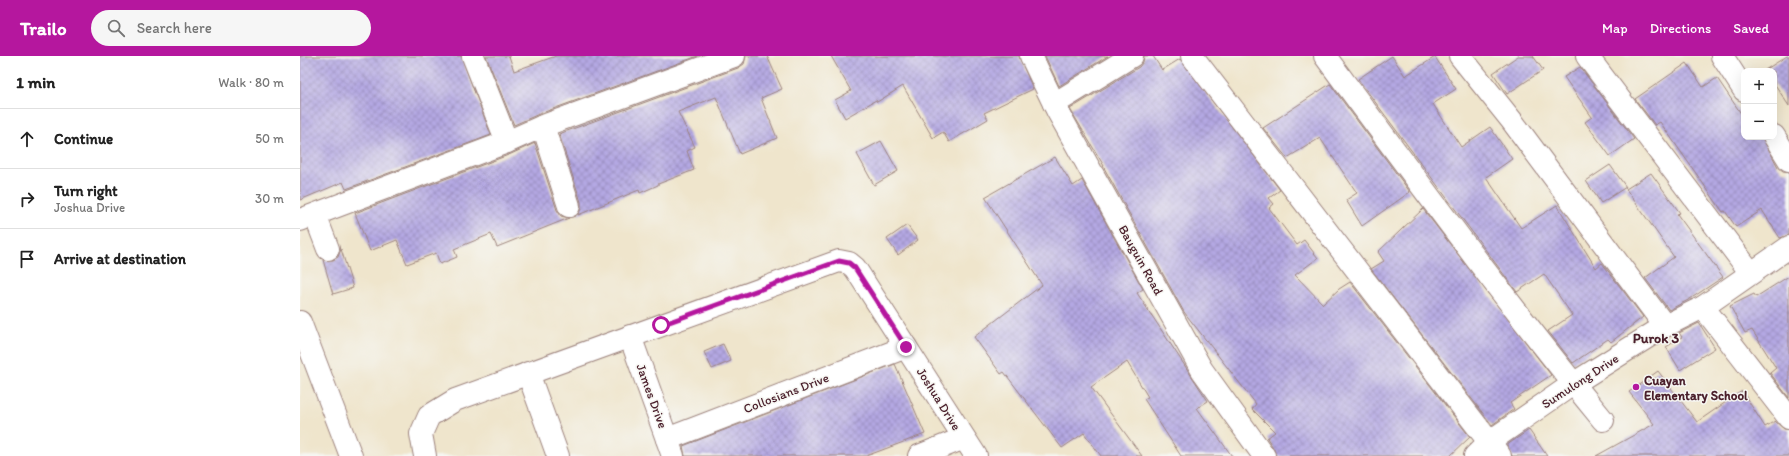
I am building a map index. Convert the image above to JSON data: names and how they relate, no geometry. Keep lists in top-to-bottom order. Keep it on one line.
{"streets":{"street":["Bauguin Road","Sumulong Drive","Collosians Drive","James Drive","Joshua Drive"]},"crossings":[["Collosians Drive","James Drive"],["Collosians Drive","Joshua Drive"],["James Drive","Joshua Drive"]],"districts":["Purok 3"],"places":["Cuayan Elementary School"],"page":{"header":"Trailo","search":"Search here","nav":["Map","Directions","Saved"],"heading":["1 min","Walk · 80 m"],"map_buttons":["+","−"],"list":[["Continue","50 m"],["Turn right","Joshua Drive","30 m"],"Arrive at destination"]}}
